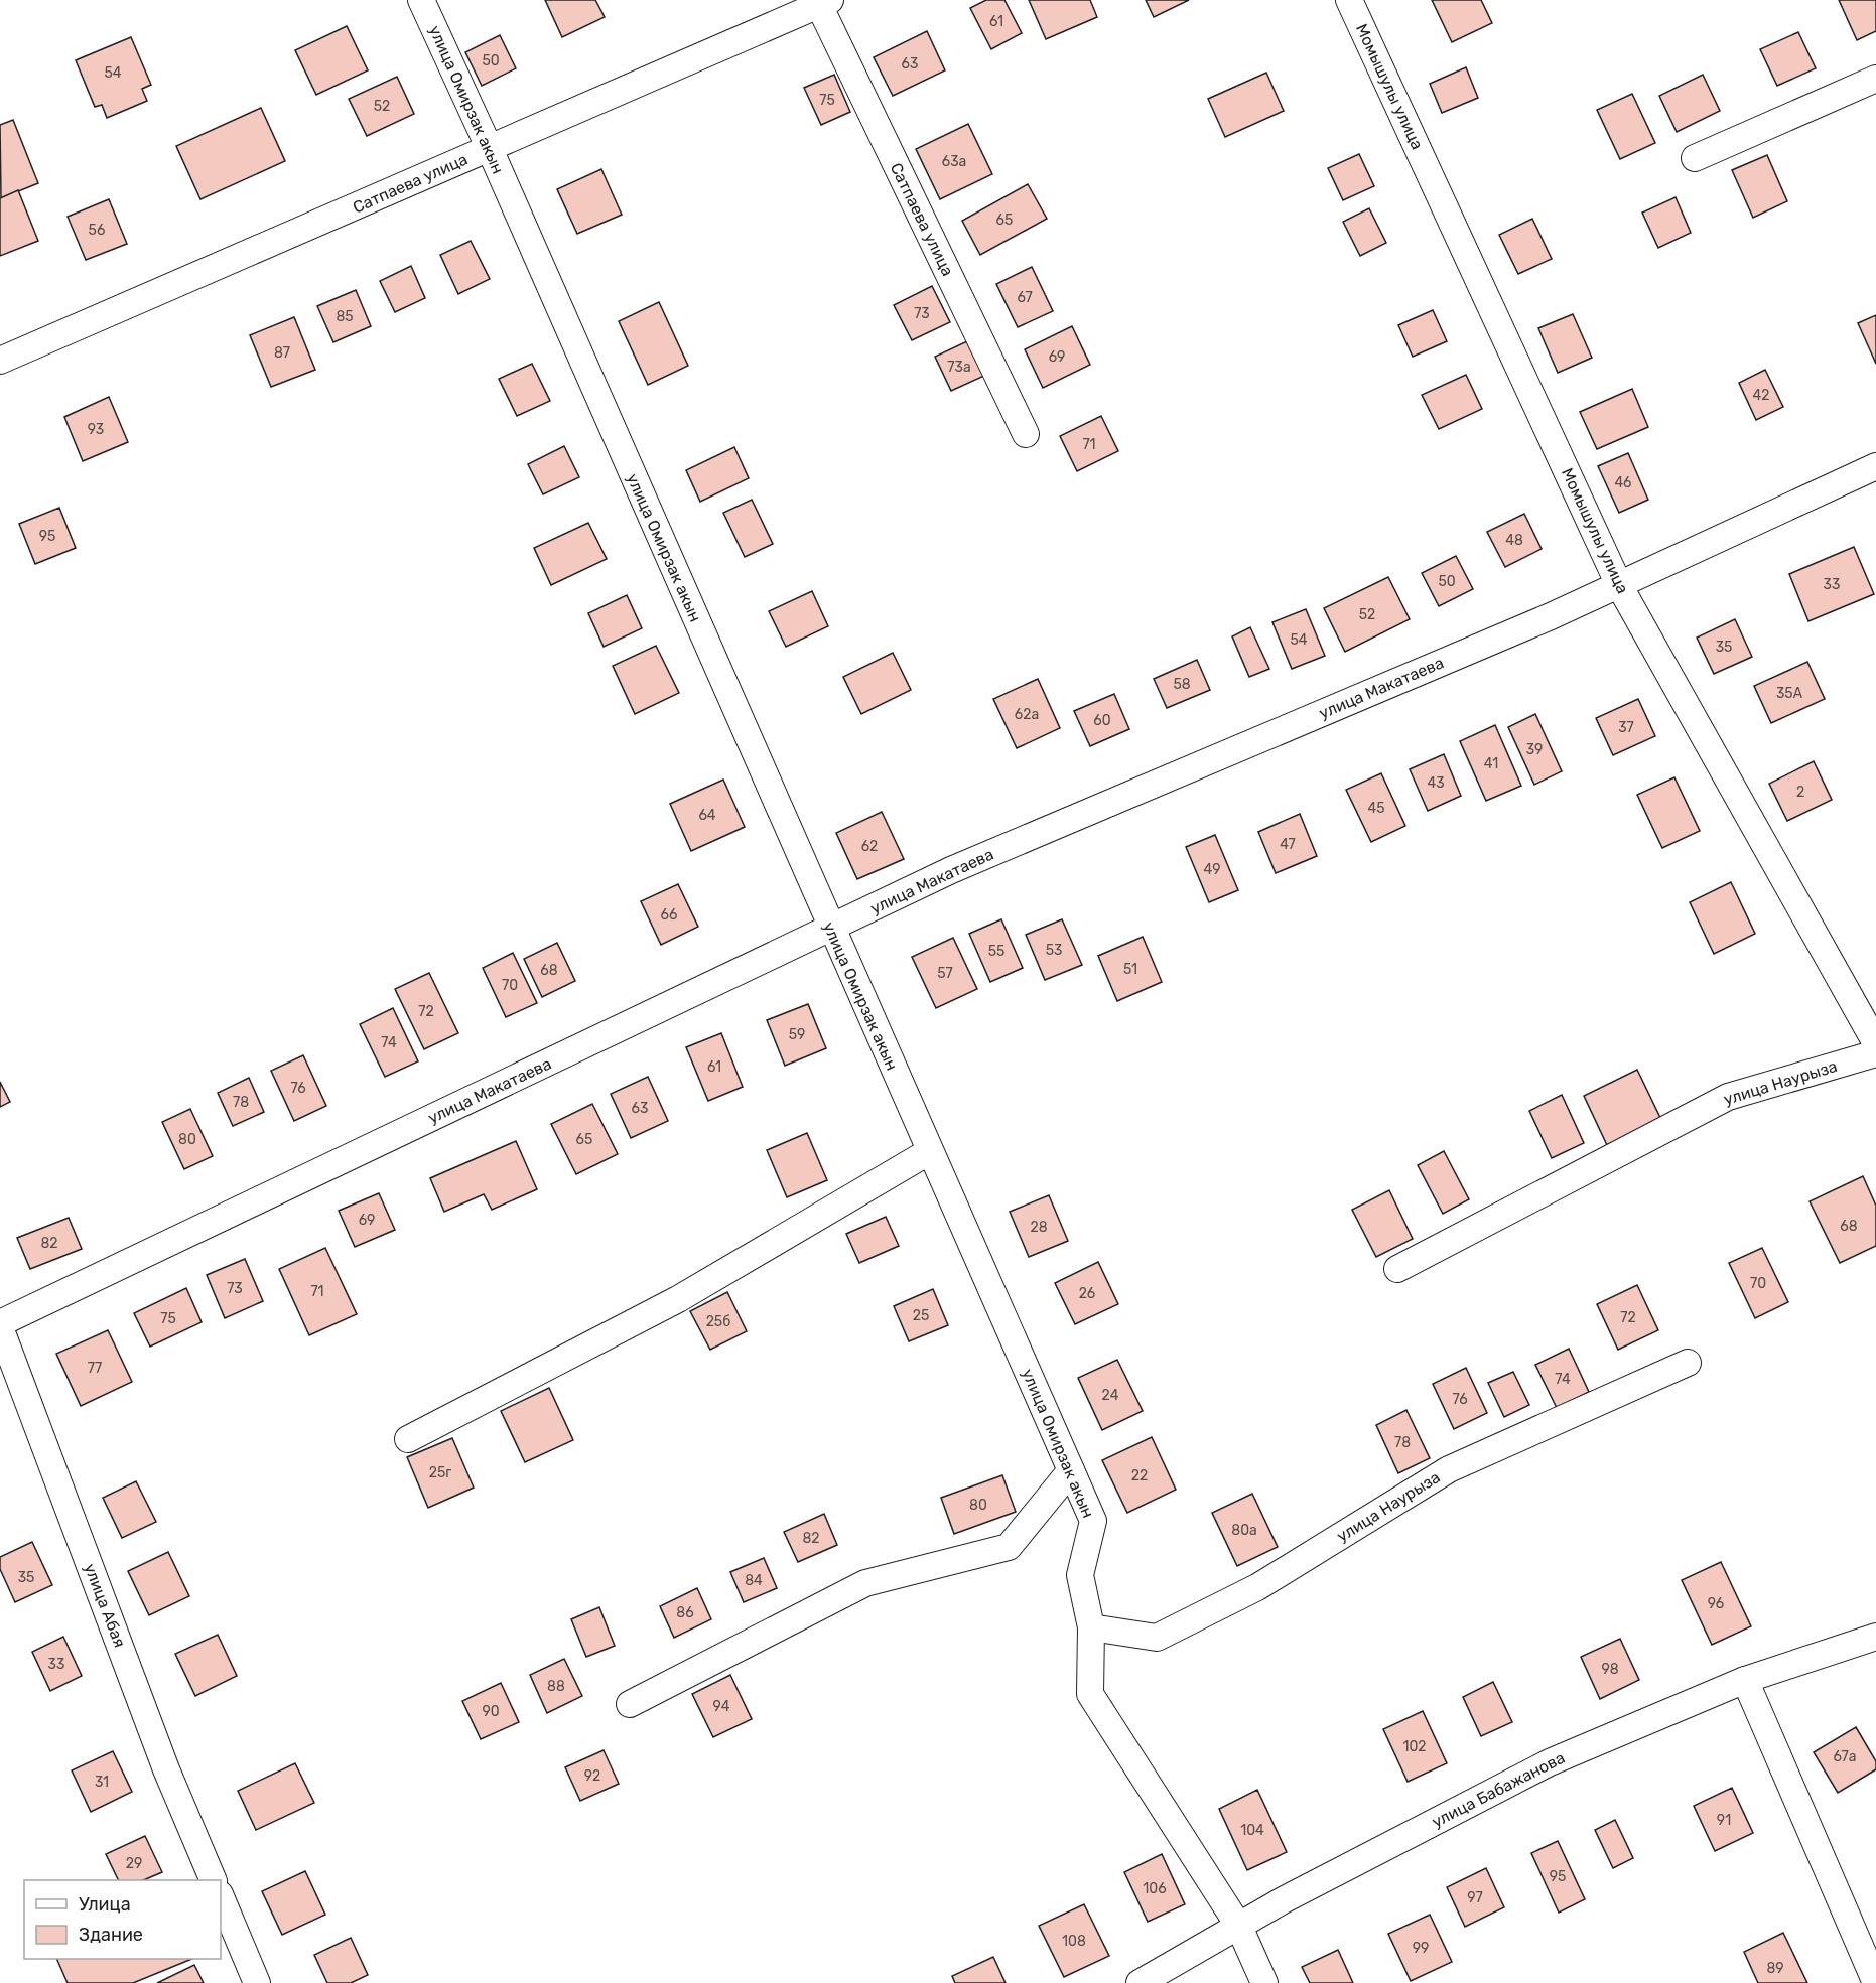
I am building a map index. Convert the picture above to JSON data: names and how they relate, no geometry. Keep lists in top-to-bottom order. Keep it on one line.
{"streets":{"street":["Момышулы улица","улица Омирзак акын","Сатпаева улица","улица Макатаева","улица Наурыза","улица Абая","улица Бабажанова"]},"crossings":[["Момышулы улица","улица Макатаева"],["улица Омирзак акын","Сатпаева улица"],["улица Омирзак акын","улица Макатаева"],["улица Омирзак акын","улица Наурыза"],["улица Омирзак акын","улица Бабажанова"],["улица Макатаева","улица Абая"]],"house_numbers":["61","50","63","54","75","52","63а","65","56","67","73","85","87","69","73а","42","93","71","46","95","48","50","33","52","54","35","58","35А","62а","60","37","39","41","43","2","45","64","47","62","49","66","53","55","51","68","57","70","72","59","74","61","76","78","63","80","65","69","68","28","82","70","73","71","26","25","72","75","25б","77","74","24","76","78","25г","22","80","80а","82","35","84","96","86","33","98","88","94","90","102","67а","92","31","91","104","29","95","106","97","108","99","89"],"legend":["Улица","Здание"]}
